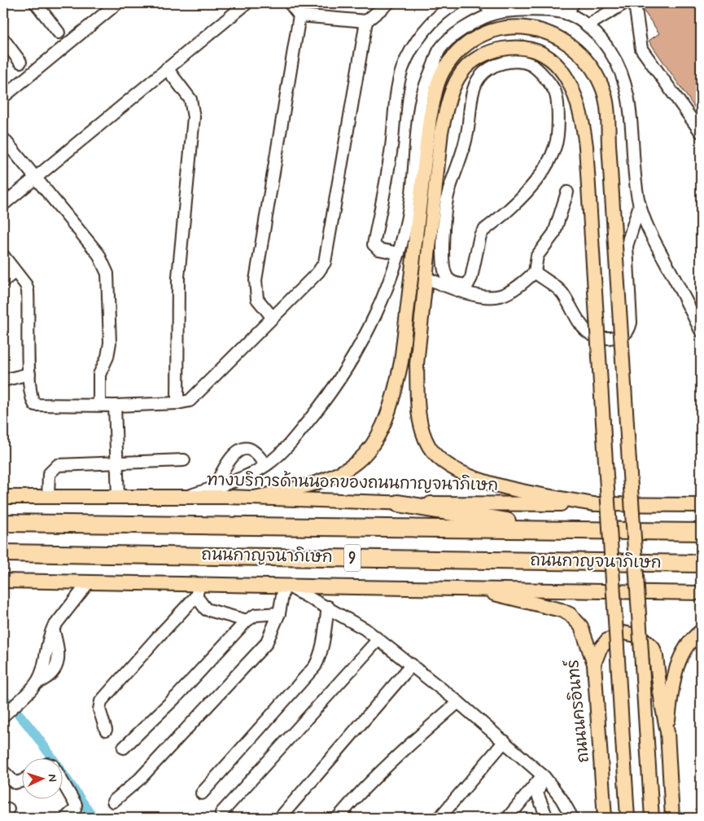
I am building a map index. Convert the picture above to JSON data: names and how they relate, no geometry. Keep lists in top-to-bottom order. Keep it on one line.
{"streets":{"highway":["ถนนกาญจนาภิเษก","9"],"main road":["ทางบริการด้านนอกของถนนกาญจนาภิเษก","ถนนนครอินทร์"]},"north":"right"}
